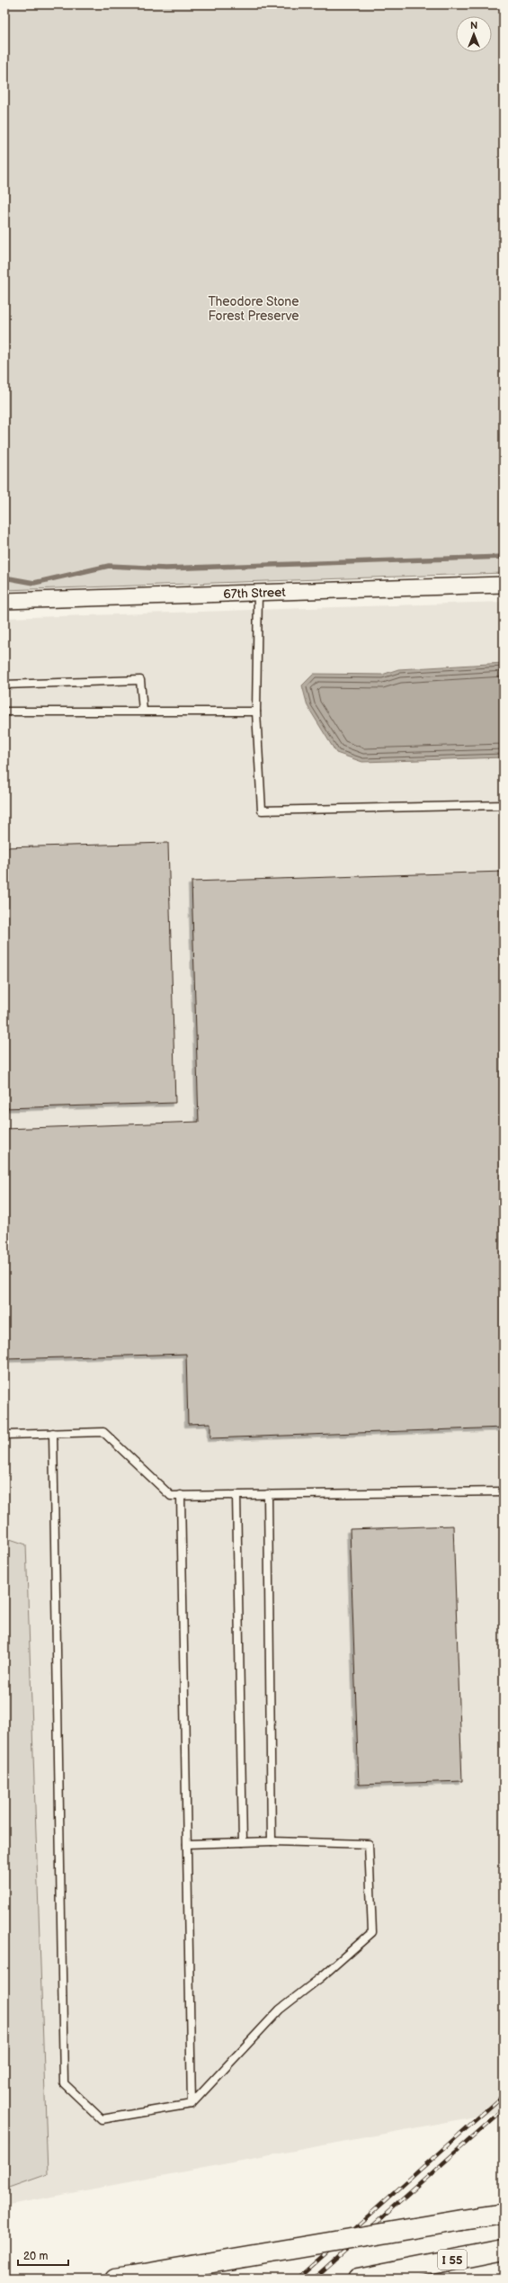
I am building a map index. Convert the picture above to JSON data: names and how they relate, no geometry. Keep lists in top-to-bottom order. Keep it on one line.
{"streets":{"highway":["I 55"],"street":["67th Street"]},"parks":["Theodore Stone Forest Preserve"],"scale_bar":"20 m","north":"top"}
